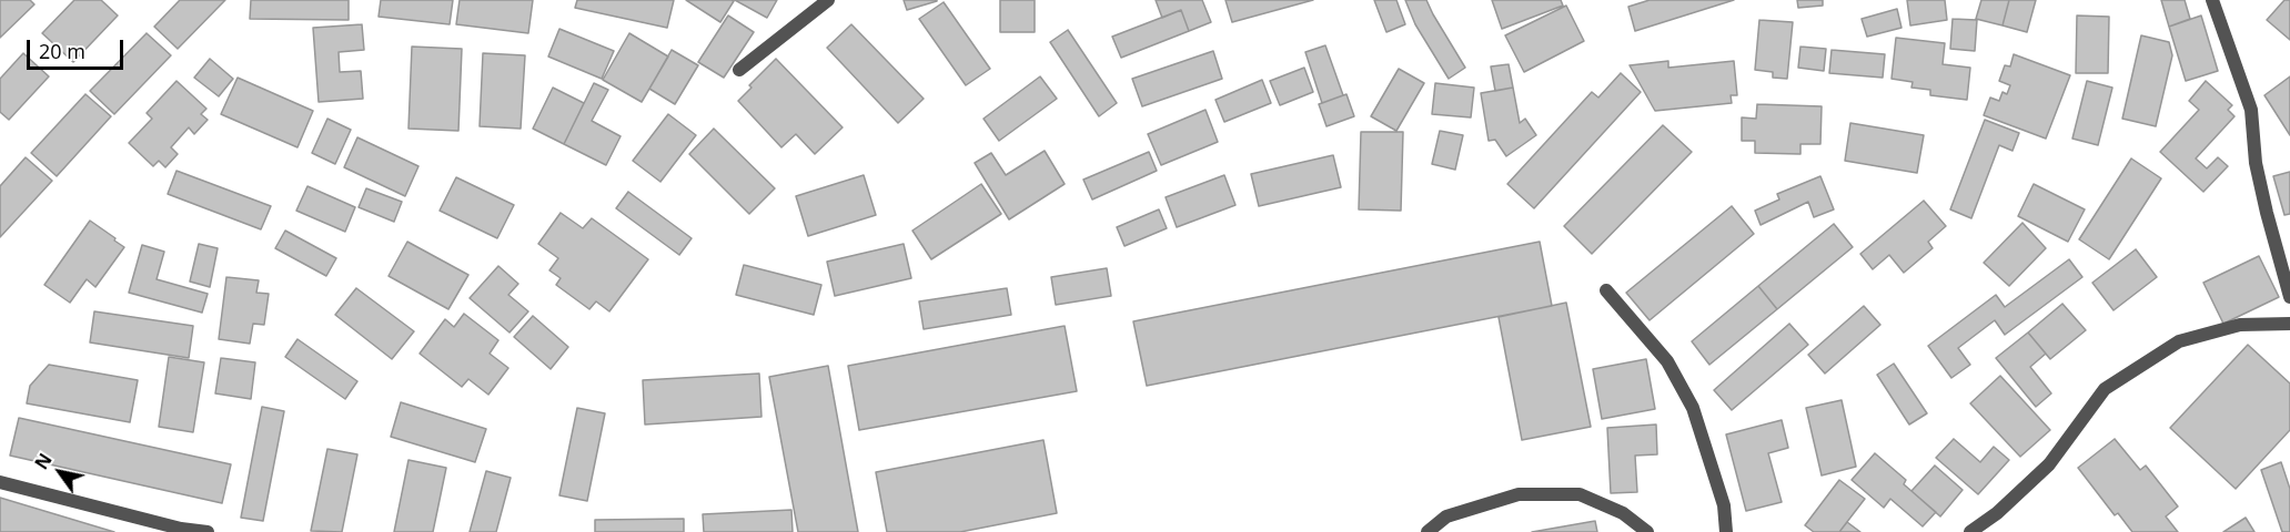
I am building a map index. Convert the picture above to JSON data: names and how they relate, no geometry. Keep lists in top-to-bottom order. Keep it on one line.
{"scale_bar":"20 m","north":"top left"}
